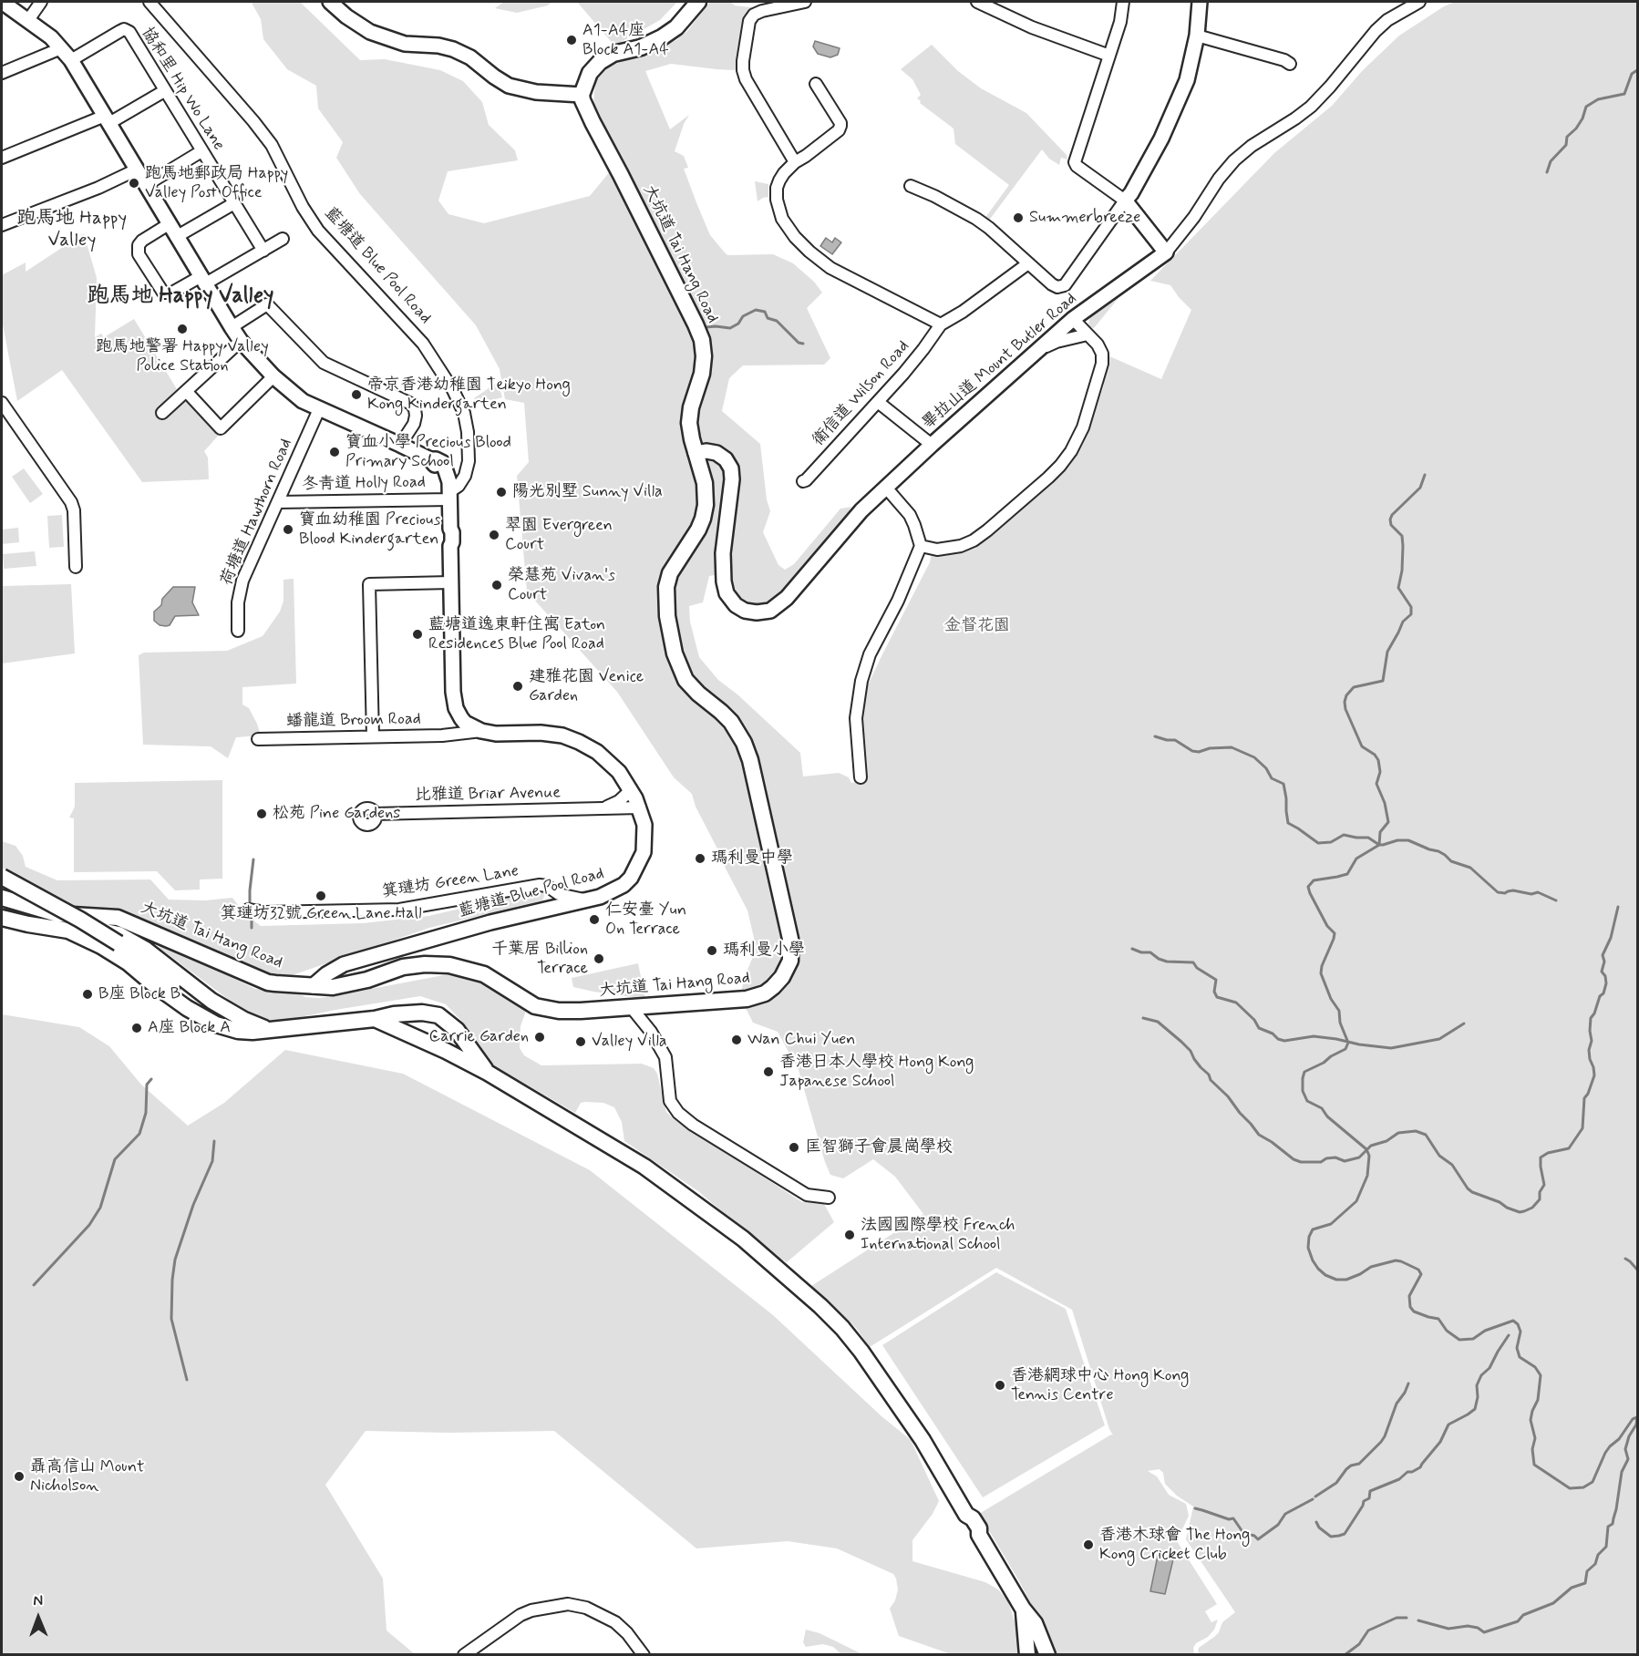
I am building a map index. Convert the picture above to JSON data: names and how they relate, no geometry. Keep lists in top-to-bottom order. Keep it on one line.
{"streets":{"main road":["大坑道 Tai Hang Road"],"street":["協和里 Hip Wo Lane","藍塘道 Blue Pool Road","畢拉山道 Mount Butler Road","衛信道 Wilson Road","冬青道 Holly Road","荷塘道 Hawthorn Road","蟠龍道 Broom Road","比雅道 Briar Avenue","箕璉坊 Green Lane"]},"crossings":[["大坑道 Tai Hang Road","藍塘道 Blue Pool Road"],["大坑道 Tai Hang Road","畢拉山道 Mount Butler Road"],["藍塘道 Blue Pool Road","冬青道 Holly Road"],["藍塘道 Blue Pool Road","蟠龍道 Broom Road"],["藍塘道 Blue Pool Road","比雅道 Briar Avenue"],["藍塘道 Blue Pool Road","箕璉坊 Green Lane"],["冬青道 Holly Road","荷塘道 Hawthorn Road"]],"districts":["跑馬地 Happy Valley","跑馬地 Happy Valley"],"parks":["金督花園"],"places":["A1-A4座 Block A1-A4","跑馬地郵政局 Happy Valley Post Office","Summerbreeze","跑馬地警署 Happy Valley Police Station","帝京香港幼稚園 Teikyo Hong Kong Kindergarten","寶血小學 Precious Blood Primary School","陽光別墅 Sunny Villa","寶血幼稚園 Precious Blood Kindergarten","翠園 Evergreen Court","榮慧苑 Vivan's Court","藍塘道逸東軒住寓 Eaton Residences Blue Pool Road","建雅花園 Venice Garden","松苑 Pine Gardens","瑪利曼中學","箕璉坊32號 Green Lane Hall","仁安臺 Yun On Terrace","瑪利曼小學","千葉居 Billion Terrace","B座 Block B","A座 Block A","Carrie Garden","Wan Chui Yuen","Valley Villa","香港日本人學校 Hong Kong Japanese School","匡智獅子會晨崗學校","法國國際學校 French International School","香港網球中心 Hong Kong Tennis Centre","聶高信山 Mount Nicholson","香港木球會 The Hong Kong Cricket Club"],"north":"top"}
